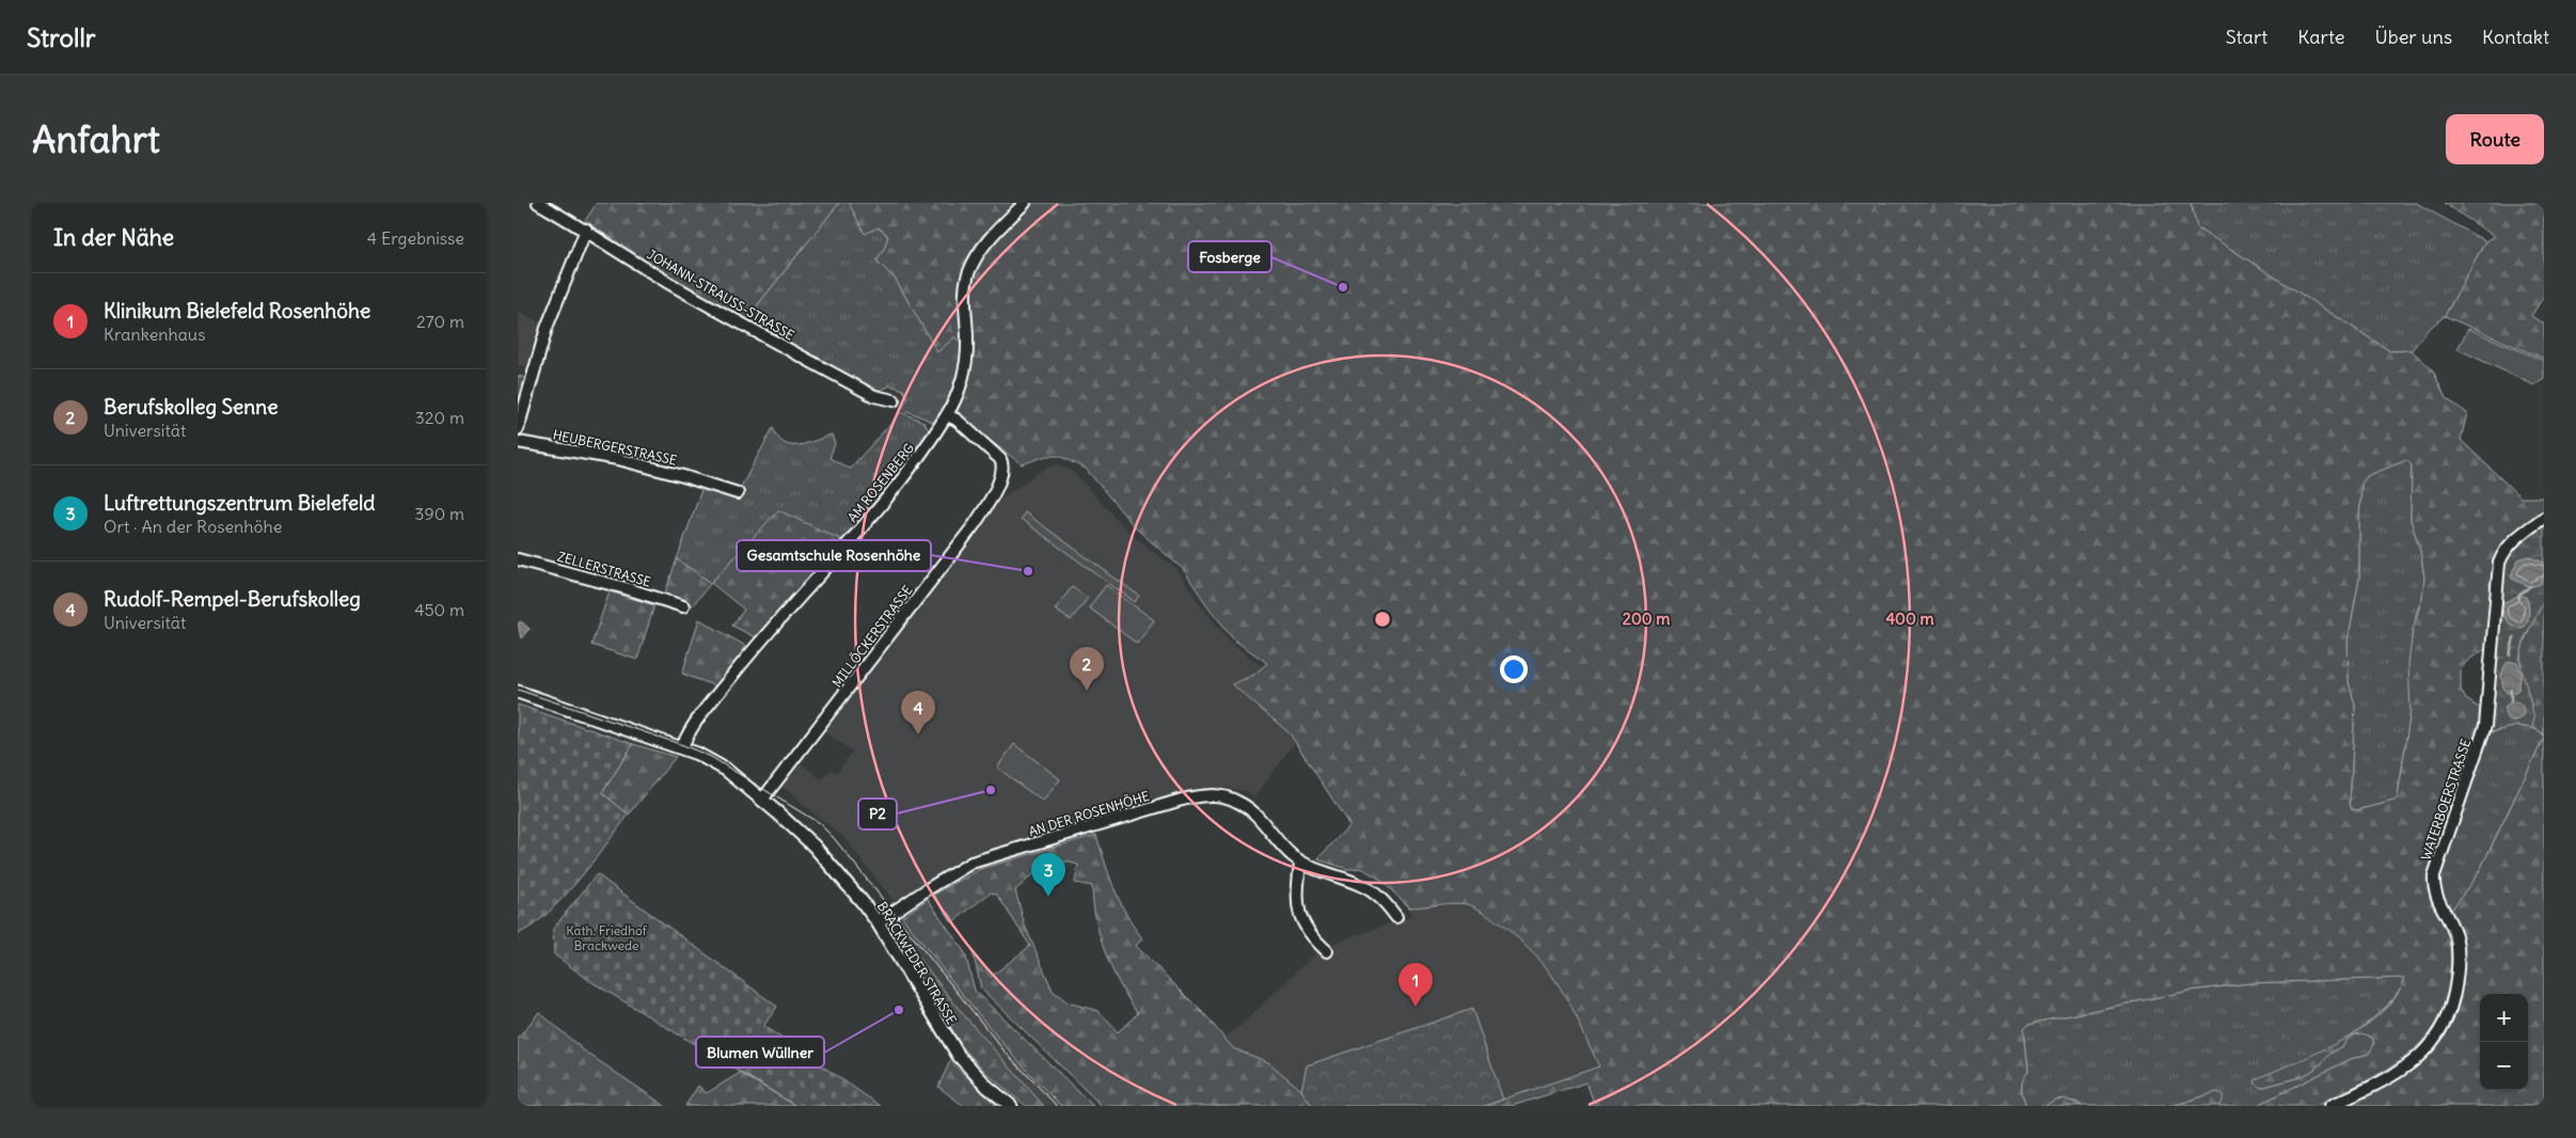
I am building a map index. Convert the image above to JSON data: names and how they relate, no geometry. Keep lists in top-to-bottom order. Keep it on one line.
{"streets":{"street":["JOHANN-STRAUSS-STRASSE","HEUBERGERSTRASSE","AM ROSENBERG","ZELLERSTRASSE","MILLÖCKERSTRASSE","WATERBOERSTRASSE","AN DER ROSENHÖHE","BRACKWEDER STRASSE"]},"crossings":[["AM ROSENBERG","MILLÖCKERSTRASSE"],["AM ROSENBERG","BRACKWEDER STRASSE"],["MILLÖCKERSTRASSE","BRACKWEDER STRASSE"],["AN DER ROSENHÖHE","BRACKWEDER STRASSE"]],"parks":["Kath. Friedhof Brackwede"],"places":["Fosberge","Gesamtschule Rosenhöhe","P2","Blumen Wüllner"],"page":{"header":"Strollr","nav":["Start","Karte","Über uns","Kontakt"],"buttons":"Route","title":"Anfahrt","heading":["In der Nähe","4 Ergebnisse"],"list":[{"mark":"1","name":"Klinikum Bielefeld Rosenhöhe","note":"Krankenhaus","value":"270 m"},{"mark":"2","name":"Berufskolleg Senne","note":"Universität","value":"320 m"},{"mark":"3","name":"Luftrettungszentrum Bielefeld","note":"Ort · An der Rosenhöhe","value":"390 m"},{"mark":"4","name":"Rudolf-Rempel-Berufskolleg","note":"Universität","value":"450 m"}],"pins":["2","4","3","1"],"map_buttons":["+","−"]},"rings":["200 m","400 m"]}
